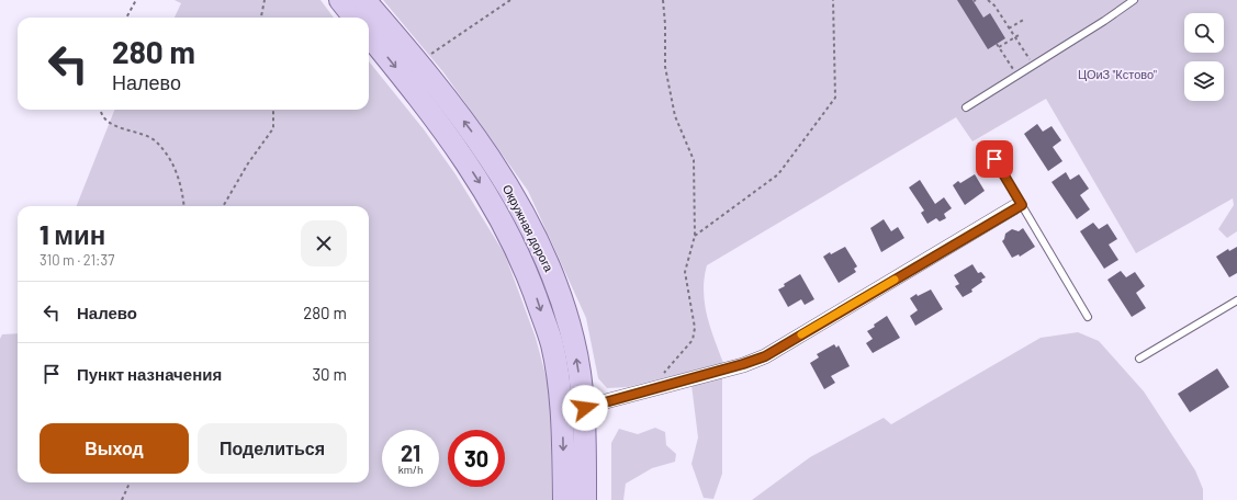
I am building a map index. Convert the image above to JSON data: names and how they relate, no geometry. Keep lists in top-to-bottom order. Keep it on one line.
{"streets":{"main road":["Окружная дорога"]},"parks":["ЦОиЗ \"Кстово\""],"page":{"turn":["280 m","Налево"],"heading":["1 мин","310 m · 21:37"],"list":[{"name":"Налево","value":"280 m"},{"name":"Пункт назначения","value":"30 m"}],"buttons":["Выход","Поделиться"],"speed":"21 km/h","limit":"30"}}
